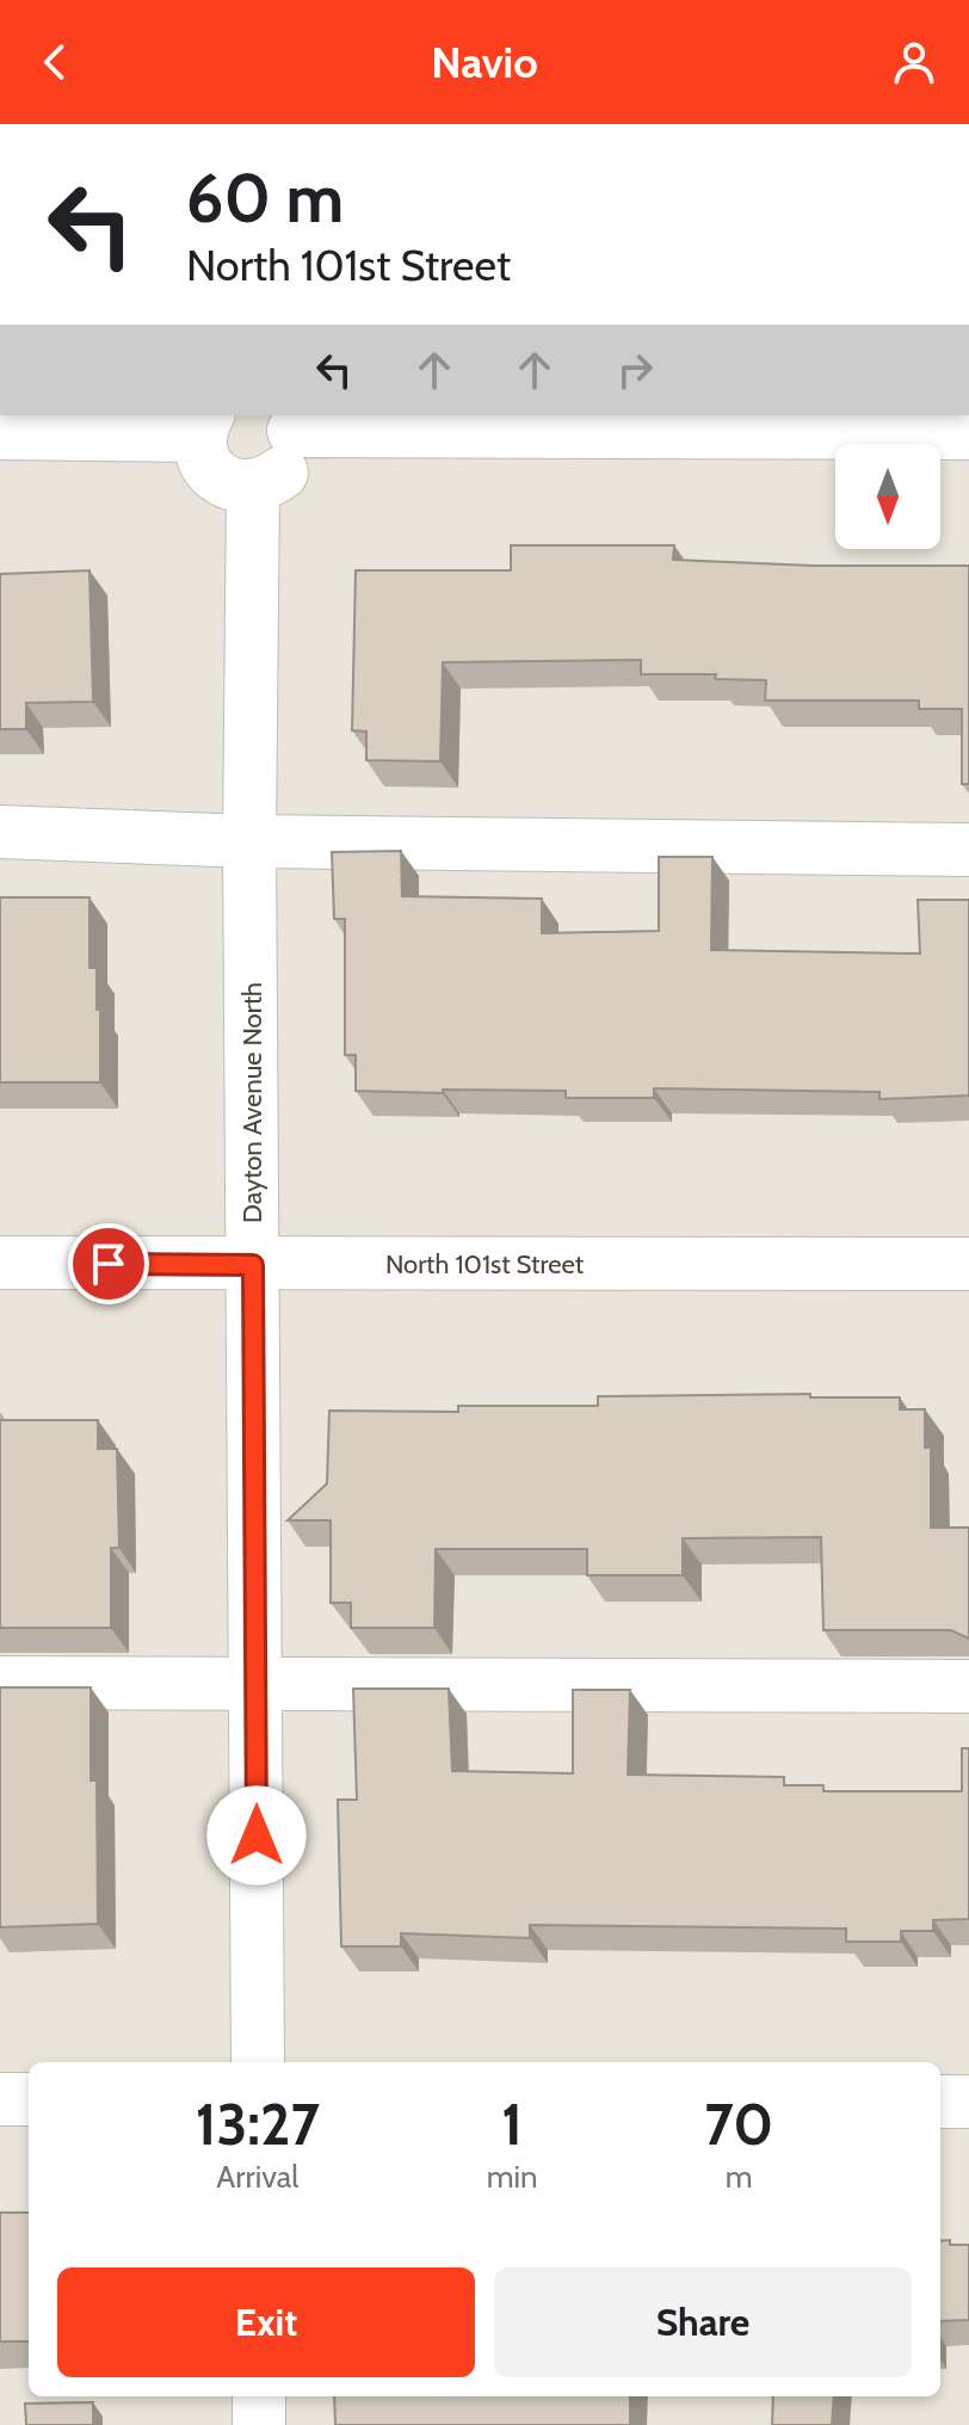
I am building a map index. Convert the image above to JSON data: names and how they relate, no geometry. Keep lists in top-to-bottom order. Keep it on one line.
{"streets":{"street":["Dayton Avenue North","North 101st Street"]},"crossings":[["Dayton Avenue North","North 101st Street"]],"north":"bottom","page":{"header":"Navio","turn":["60 m","North 101st Street"],"eta":["13:27","Arrival","1","min","70","m"],"buttons":["Exit","Share"]}}
